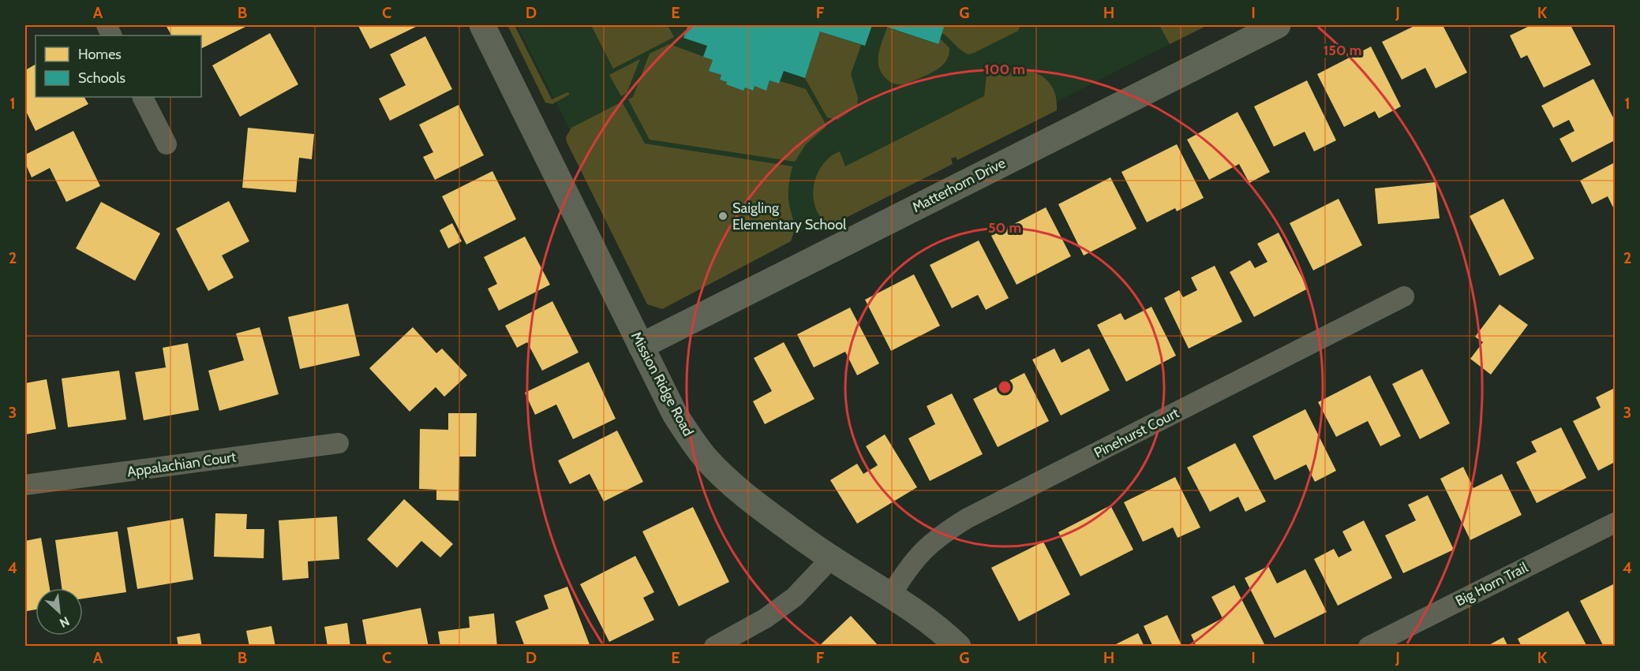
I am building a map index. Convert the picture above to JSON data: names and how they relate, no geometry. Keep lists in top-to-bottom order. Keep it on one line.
{"streets":{"street":["Matterhorn Drive","Mission Ridge Road","Pinehurst Court","Appalachian Court","Big Horn Trail"]},"crossings":[["Matterhorn Drive","Mission Ridge Road"],["Mission Ridge Road","Pinehurst Court"]],"places":["Saigling Elementary School"],"legend":["Homes","Schools"],"north":"bottom right","grid":{"columns":["A","B","C","D","E","F","G","H","I","J","K"],"rows":["1","2","3","4"]},"rings":["150 m","100 m","50 m"]}
